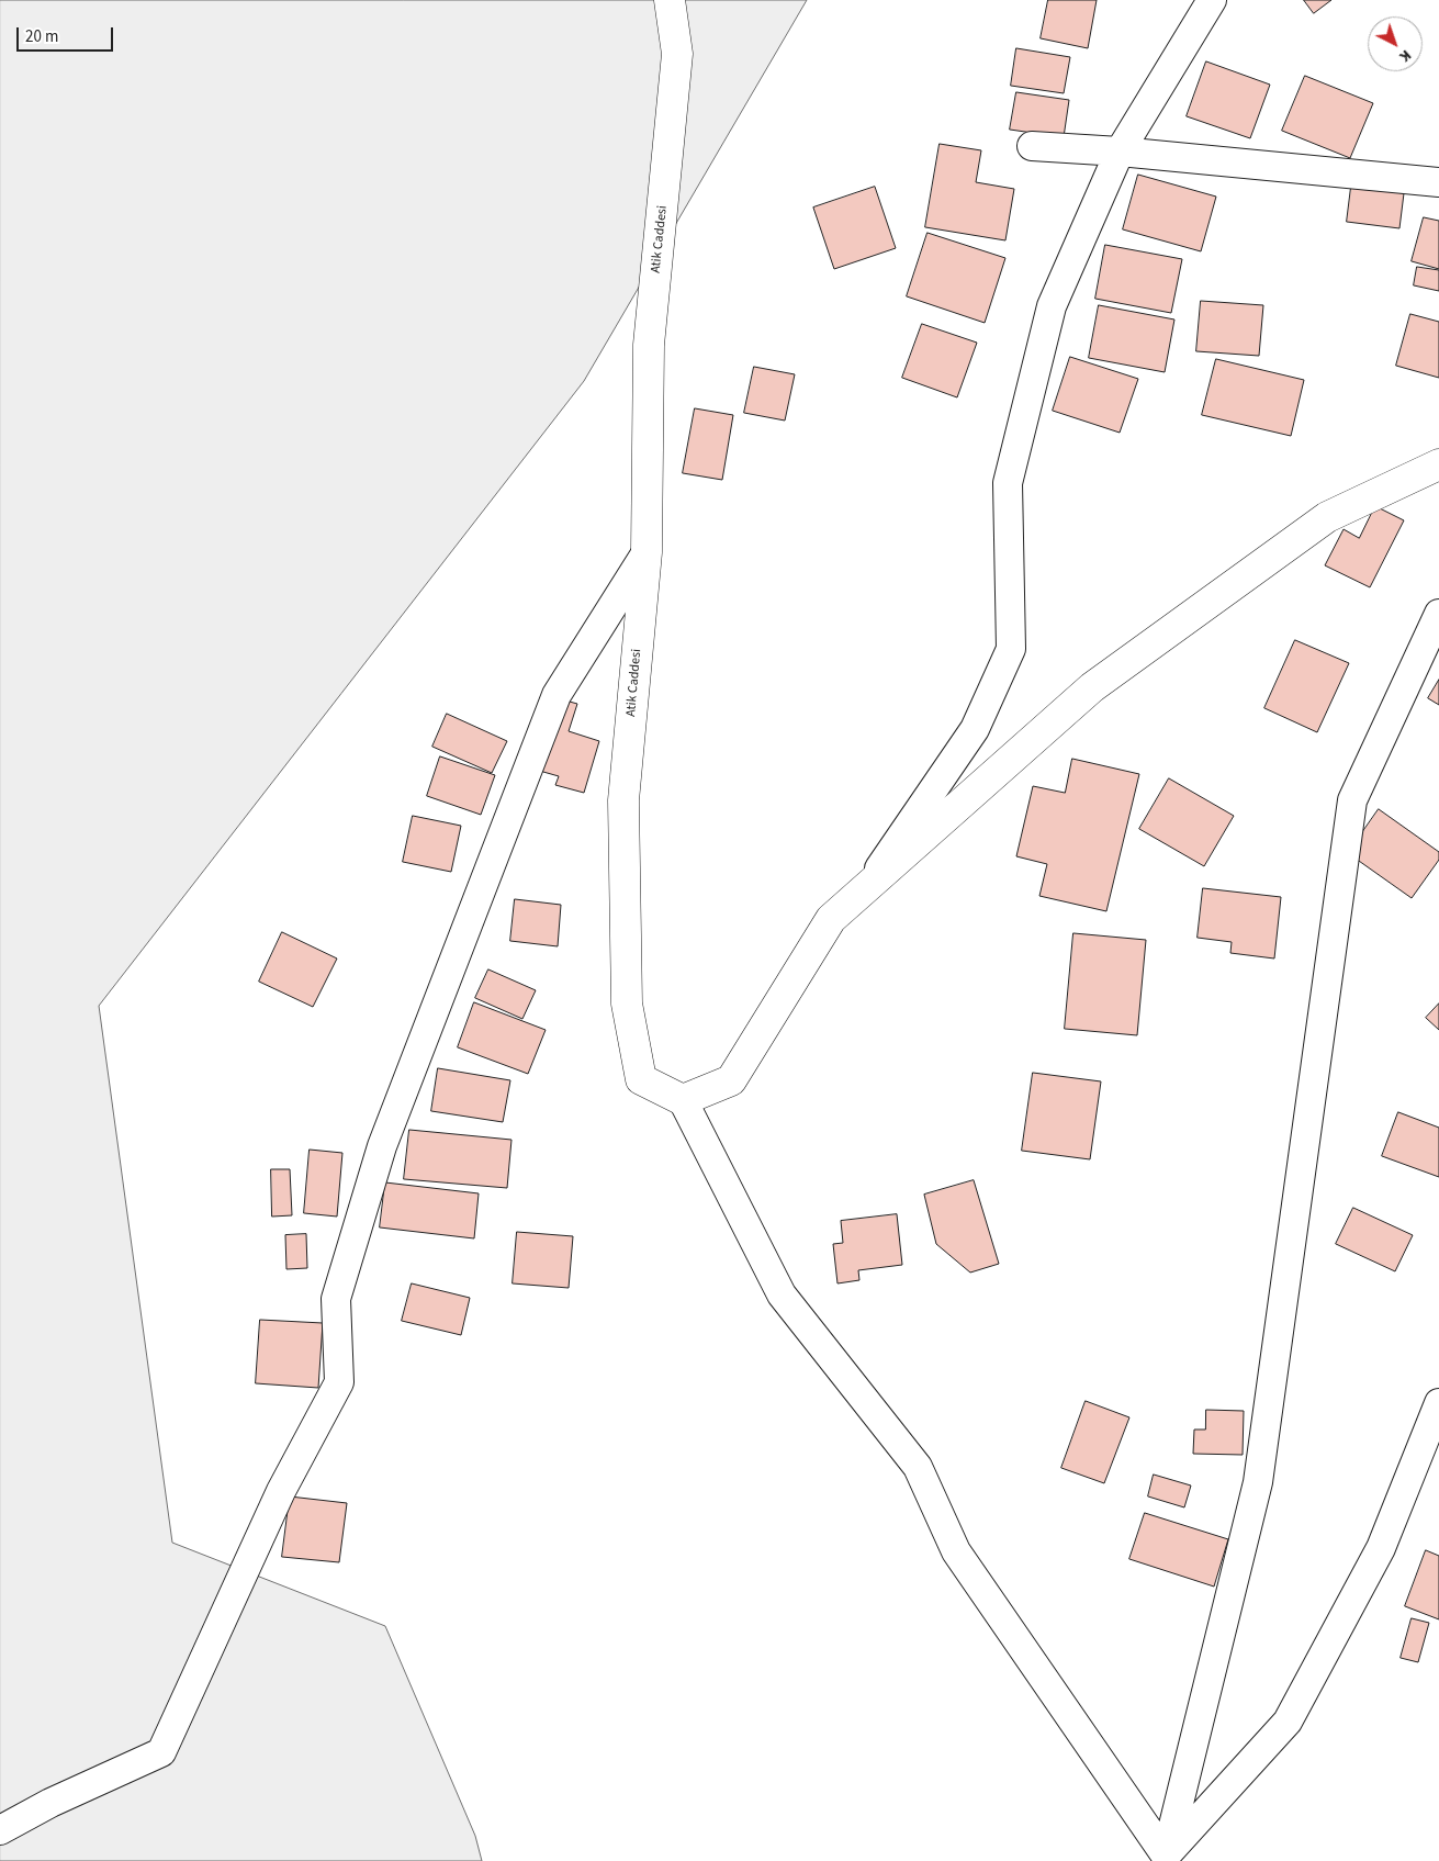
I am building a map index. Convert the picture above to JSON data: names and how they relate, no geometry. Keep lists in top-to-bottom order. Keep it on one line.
{"streets":{"street":["Atik Caddesi"]},"scale_bar":"20 m","north":"bottom right"}
